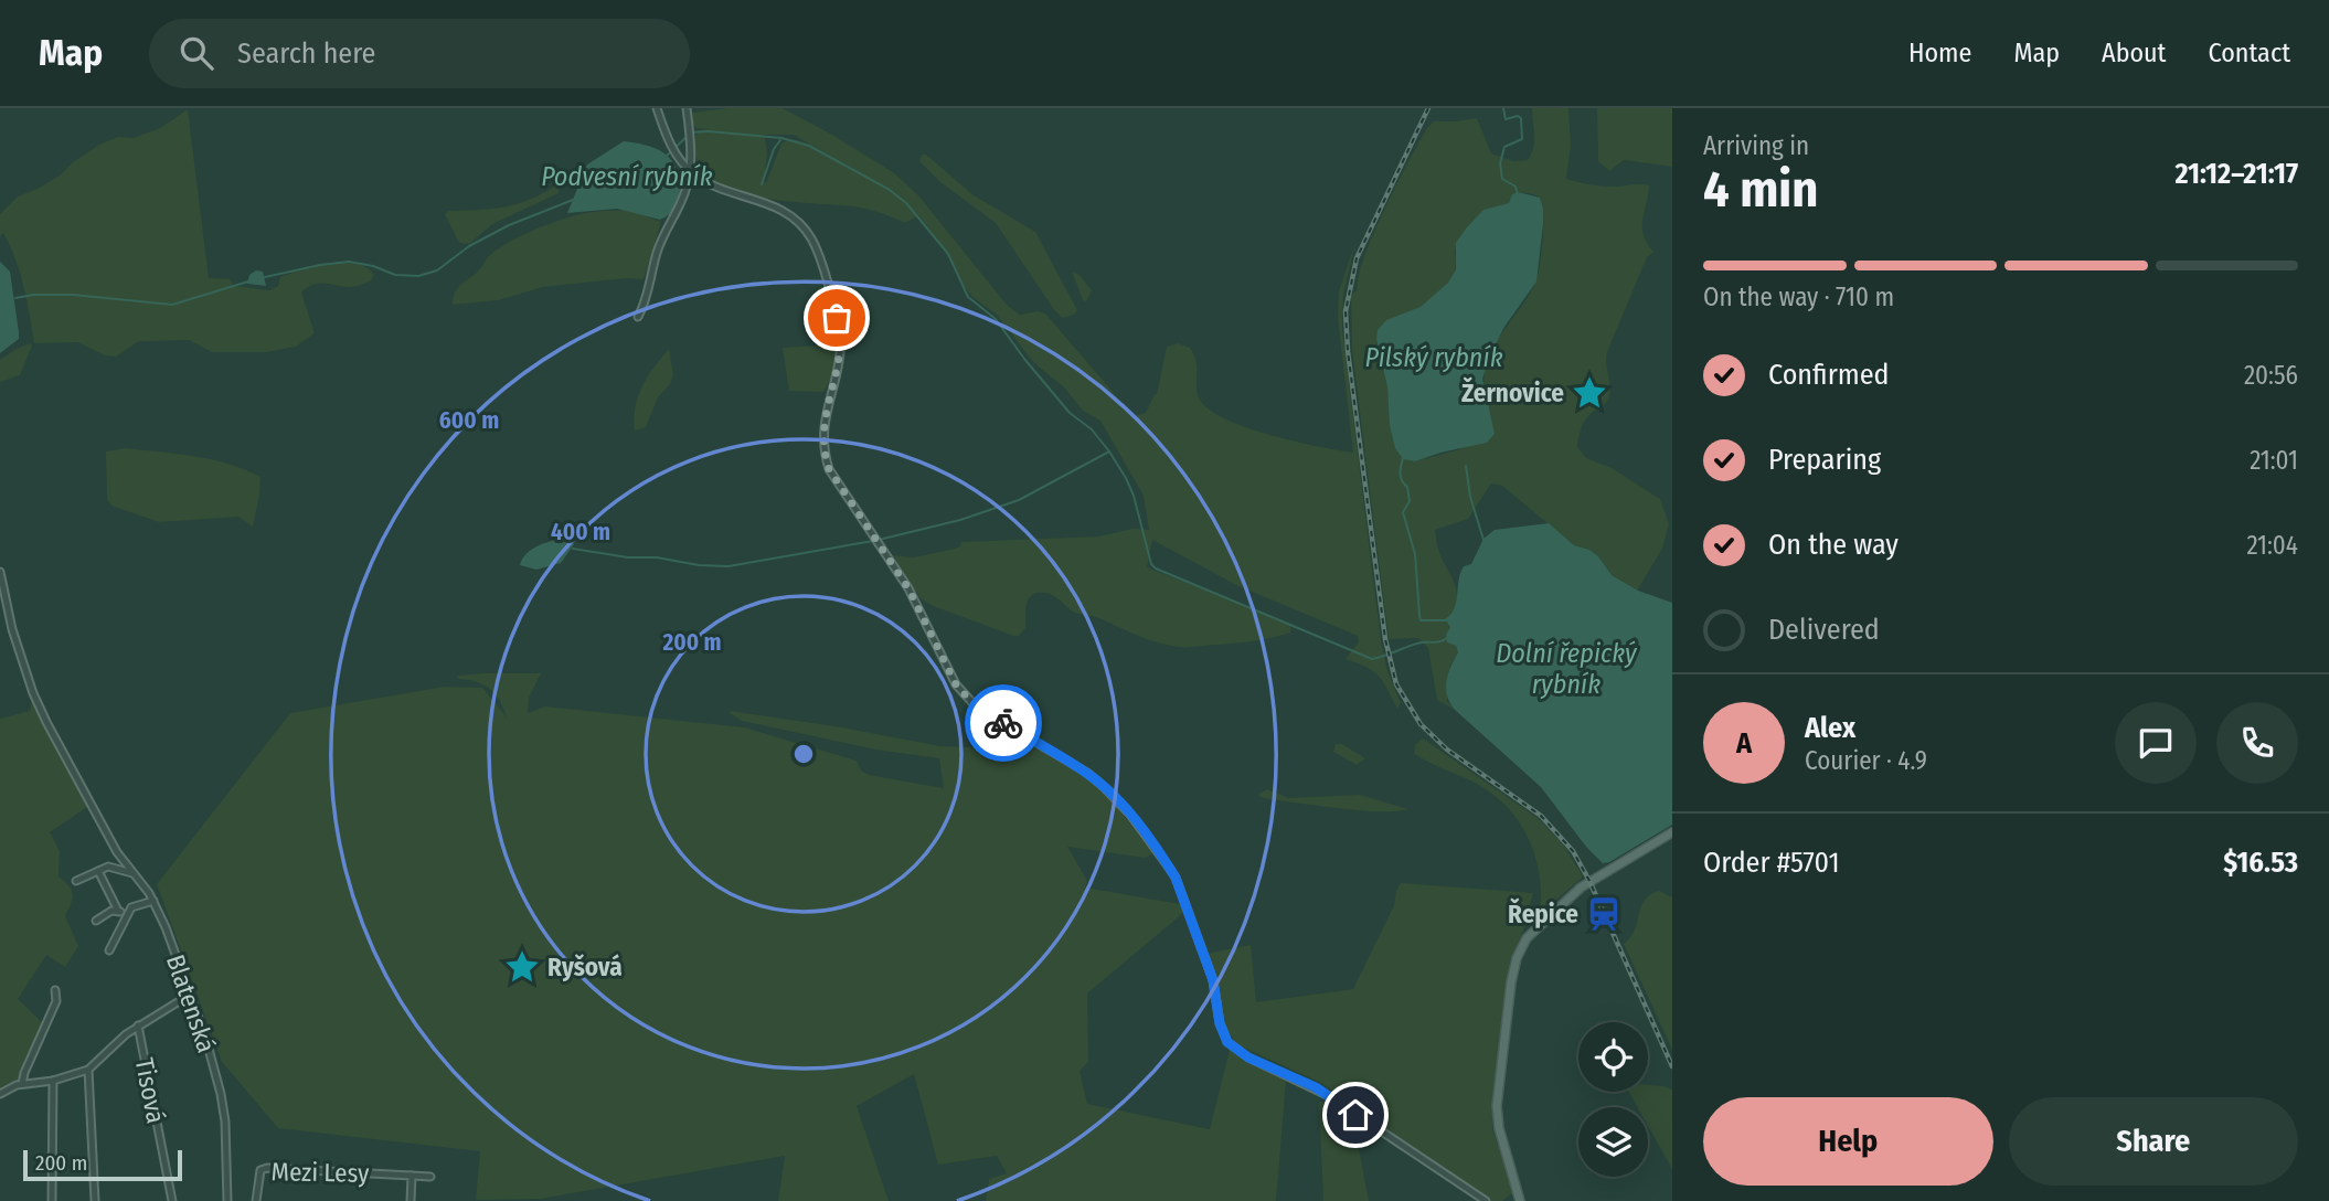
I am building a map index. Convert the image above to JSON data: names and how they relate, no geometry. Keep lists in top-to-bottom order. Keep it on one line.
{"streets":{"street":["Blatenská","Tisová","Mezi Lesy"]},"water":["Podvesní rybník","Pilský rybník","Dolní řepický rybník"],"places":{"place":["Žernovice","Ryšová"],"station":["Řepice"]},"scale_bar":"200 m","page":{"header":"Map","search":"Search here","nav":["Home","Map","About","Contact"],"heading":["4 min","Arriving in","21:12–21:17"],"panel":["Alex","Courier · 4.9","Order #5701","$16.53"],"bar":"On the way · 710 m","list":[["Confirmed","20:56"],["Preparing","21:01"],["On the way","21:04"],"Delivered"],"round":"A","buttons":["Help","Share"],"scale":"200 m"},"rings":["600 m","400 m","200 m"]}
